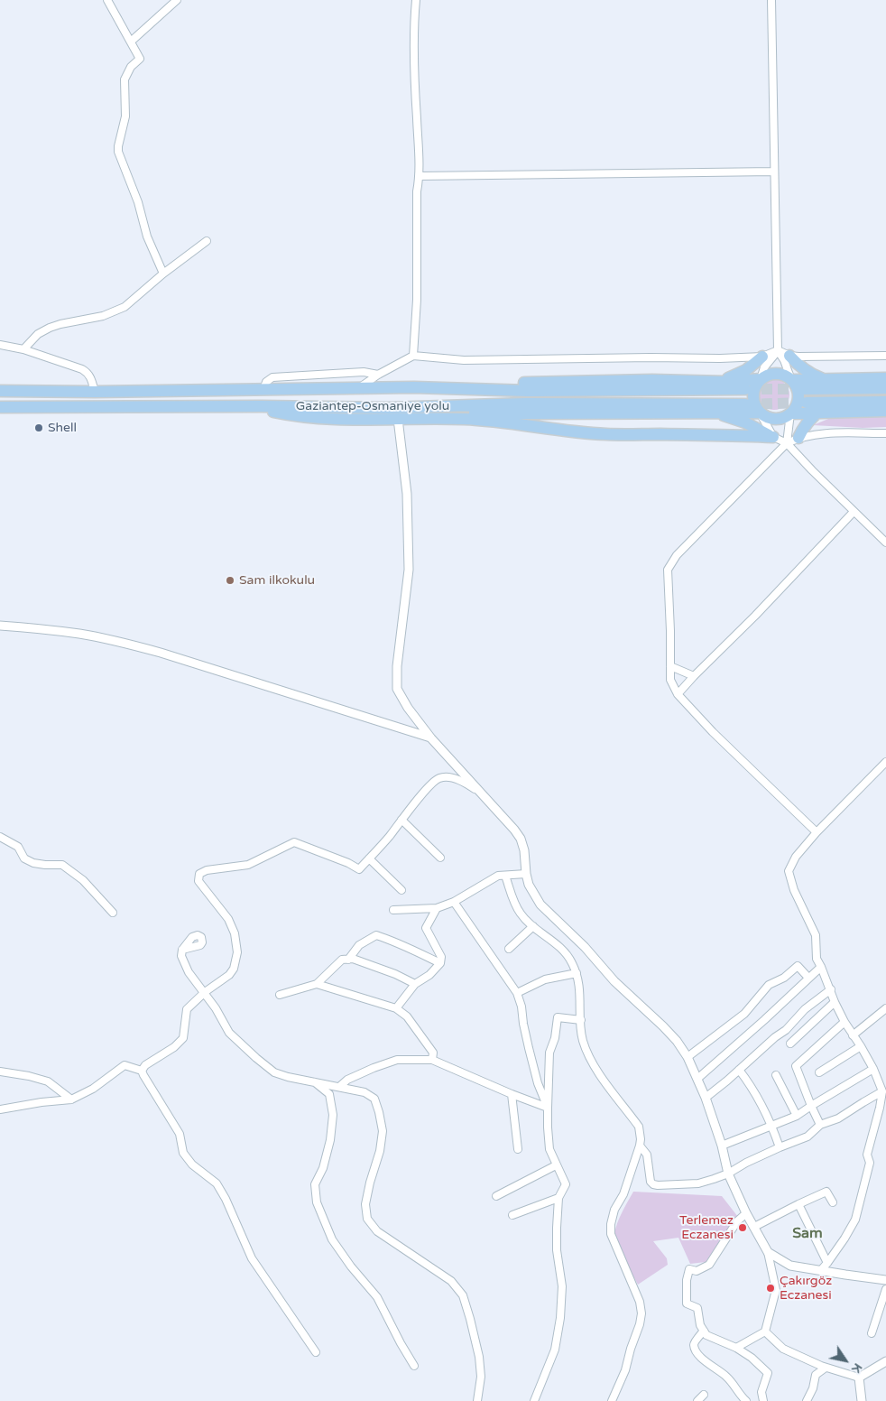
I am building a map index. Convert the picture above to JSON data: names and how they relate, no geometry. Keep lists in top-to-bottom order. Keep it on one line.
{"streets":{"highway":["Gaziantep-Osmaniye yolu"]},"districts":["Sam"],"places":["Shell","Sam ilkokulu","Terlemez Eczanesi","Çakırgöz Eczanesi"],"north":"bottom right"}
